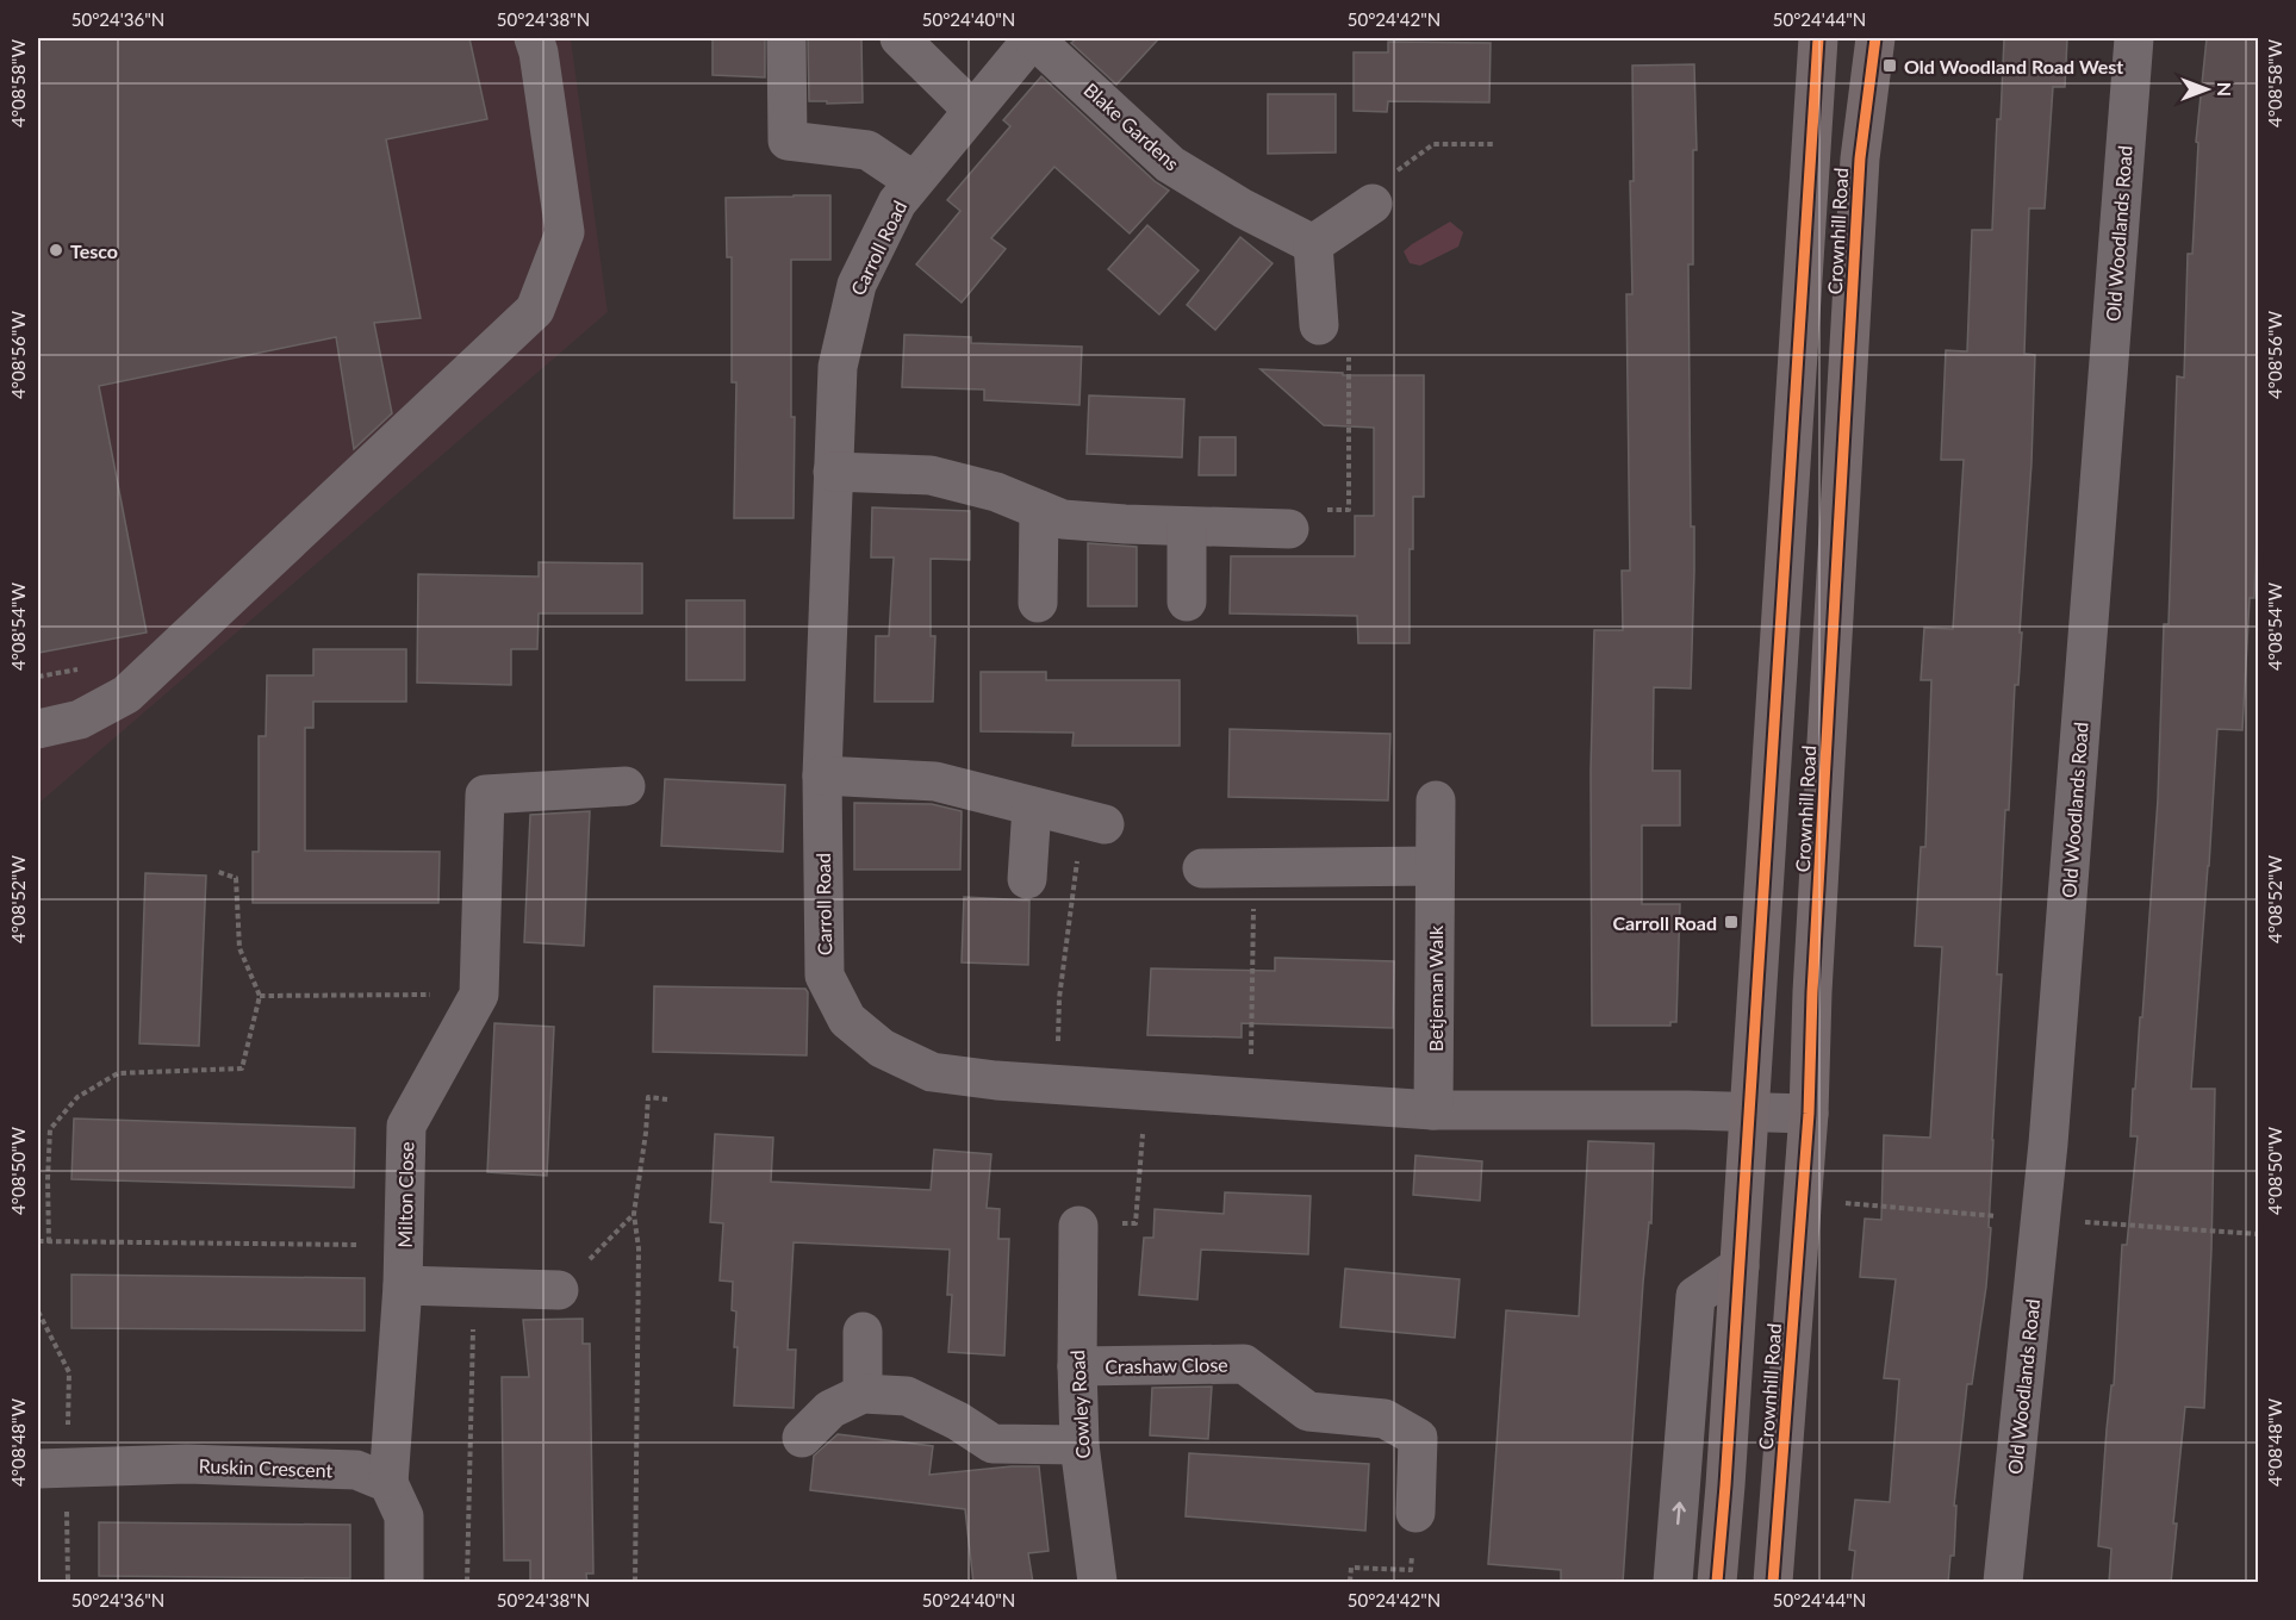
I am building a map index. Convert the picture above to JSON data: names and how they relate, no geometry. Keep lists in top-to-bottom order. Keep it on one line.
{"streets":{"main road":["Crownhill Road"],"street":["Blake Gardens","Old Woodlands Road","Carroll Road","Betjeman Walk","Milton Close","Crashaw Close","Cowley Road","Ruskin Crescent"]},"crossings":[["Blake Gardens","Carroll Road"],["Crownhill Road","Carroll Road"],["Carroll Road","Betjeman Walk"],["Milton Close","Ruskin Crescent"],["Crashaw Close","Cowley Road"]],"places":{"transit":["Old Woodland Road West","Carroll Road"],"other":["Tesco"]},"north":"right","coordinates":["50°24'36\"N","50°24'38\"N","50°24'40\"N","50°24'42\"N","50°24'44\"N","4°08'58\"W","4°08'56\"W","4°08'54\"W","4°08'52\"W","4°08'50\"W","4°08'48\"W"]}
